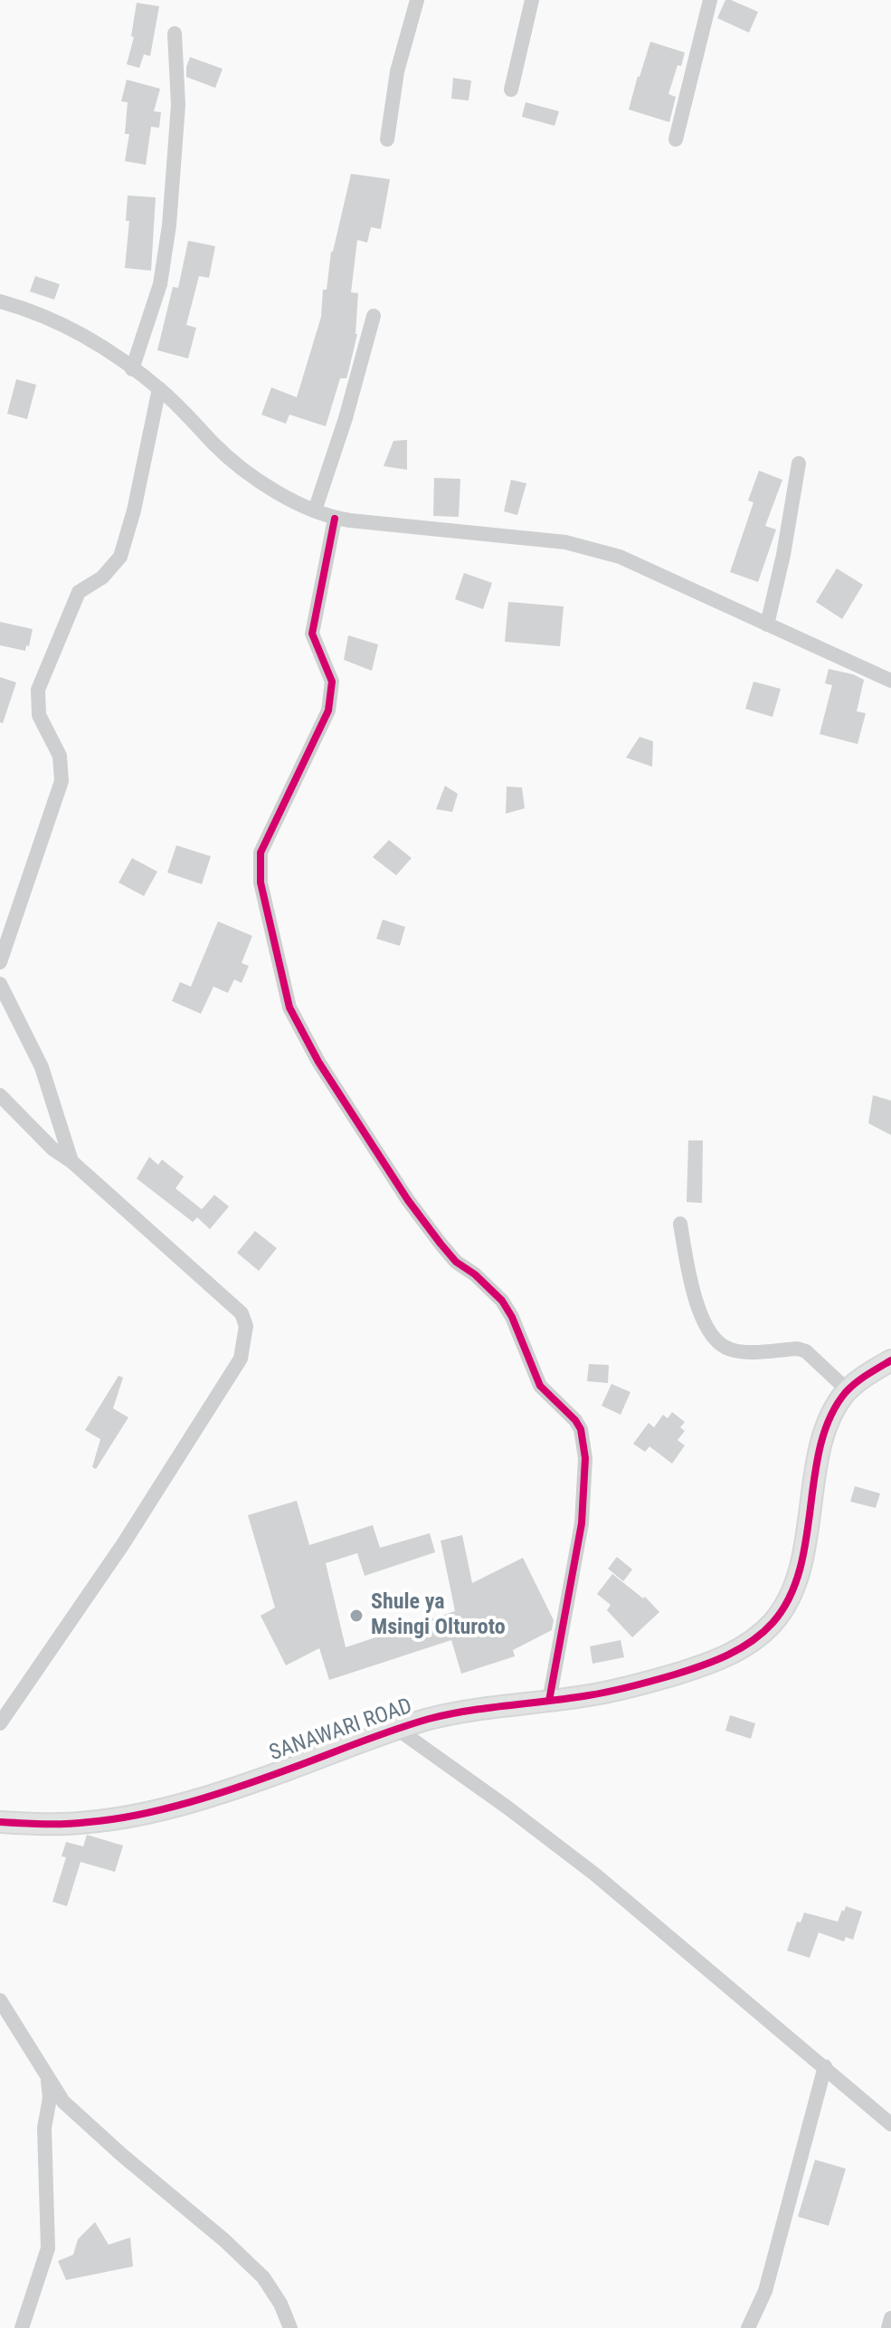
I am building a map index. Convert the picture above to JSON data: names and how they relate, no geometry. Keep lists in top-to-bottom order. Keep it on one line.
{"streets":{"street":["SANAWARI ROAD"]},"places":["Shule ya Msingi Olturoto"]}
